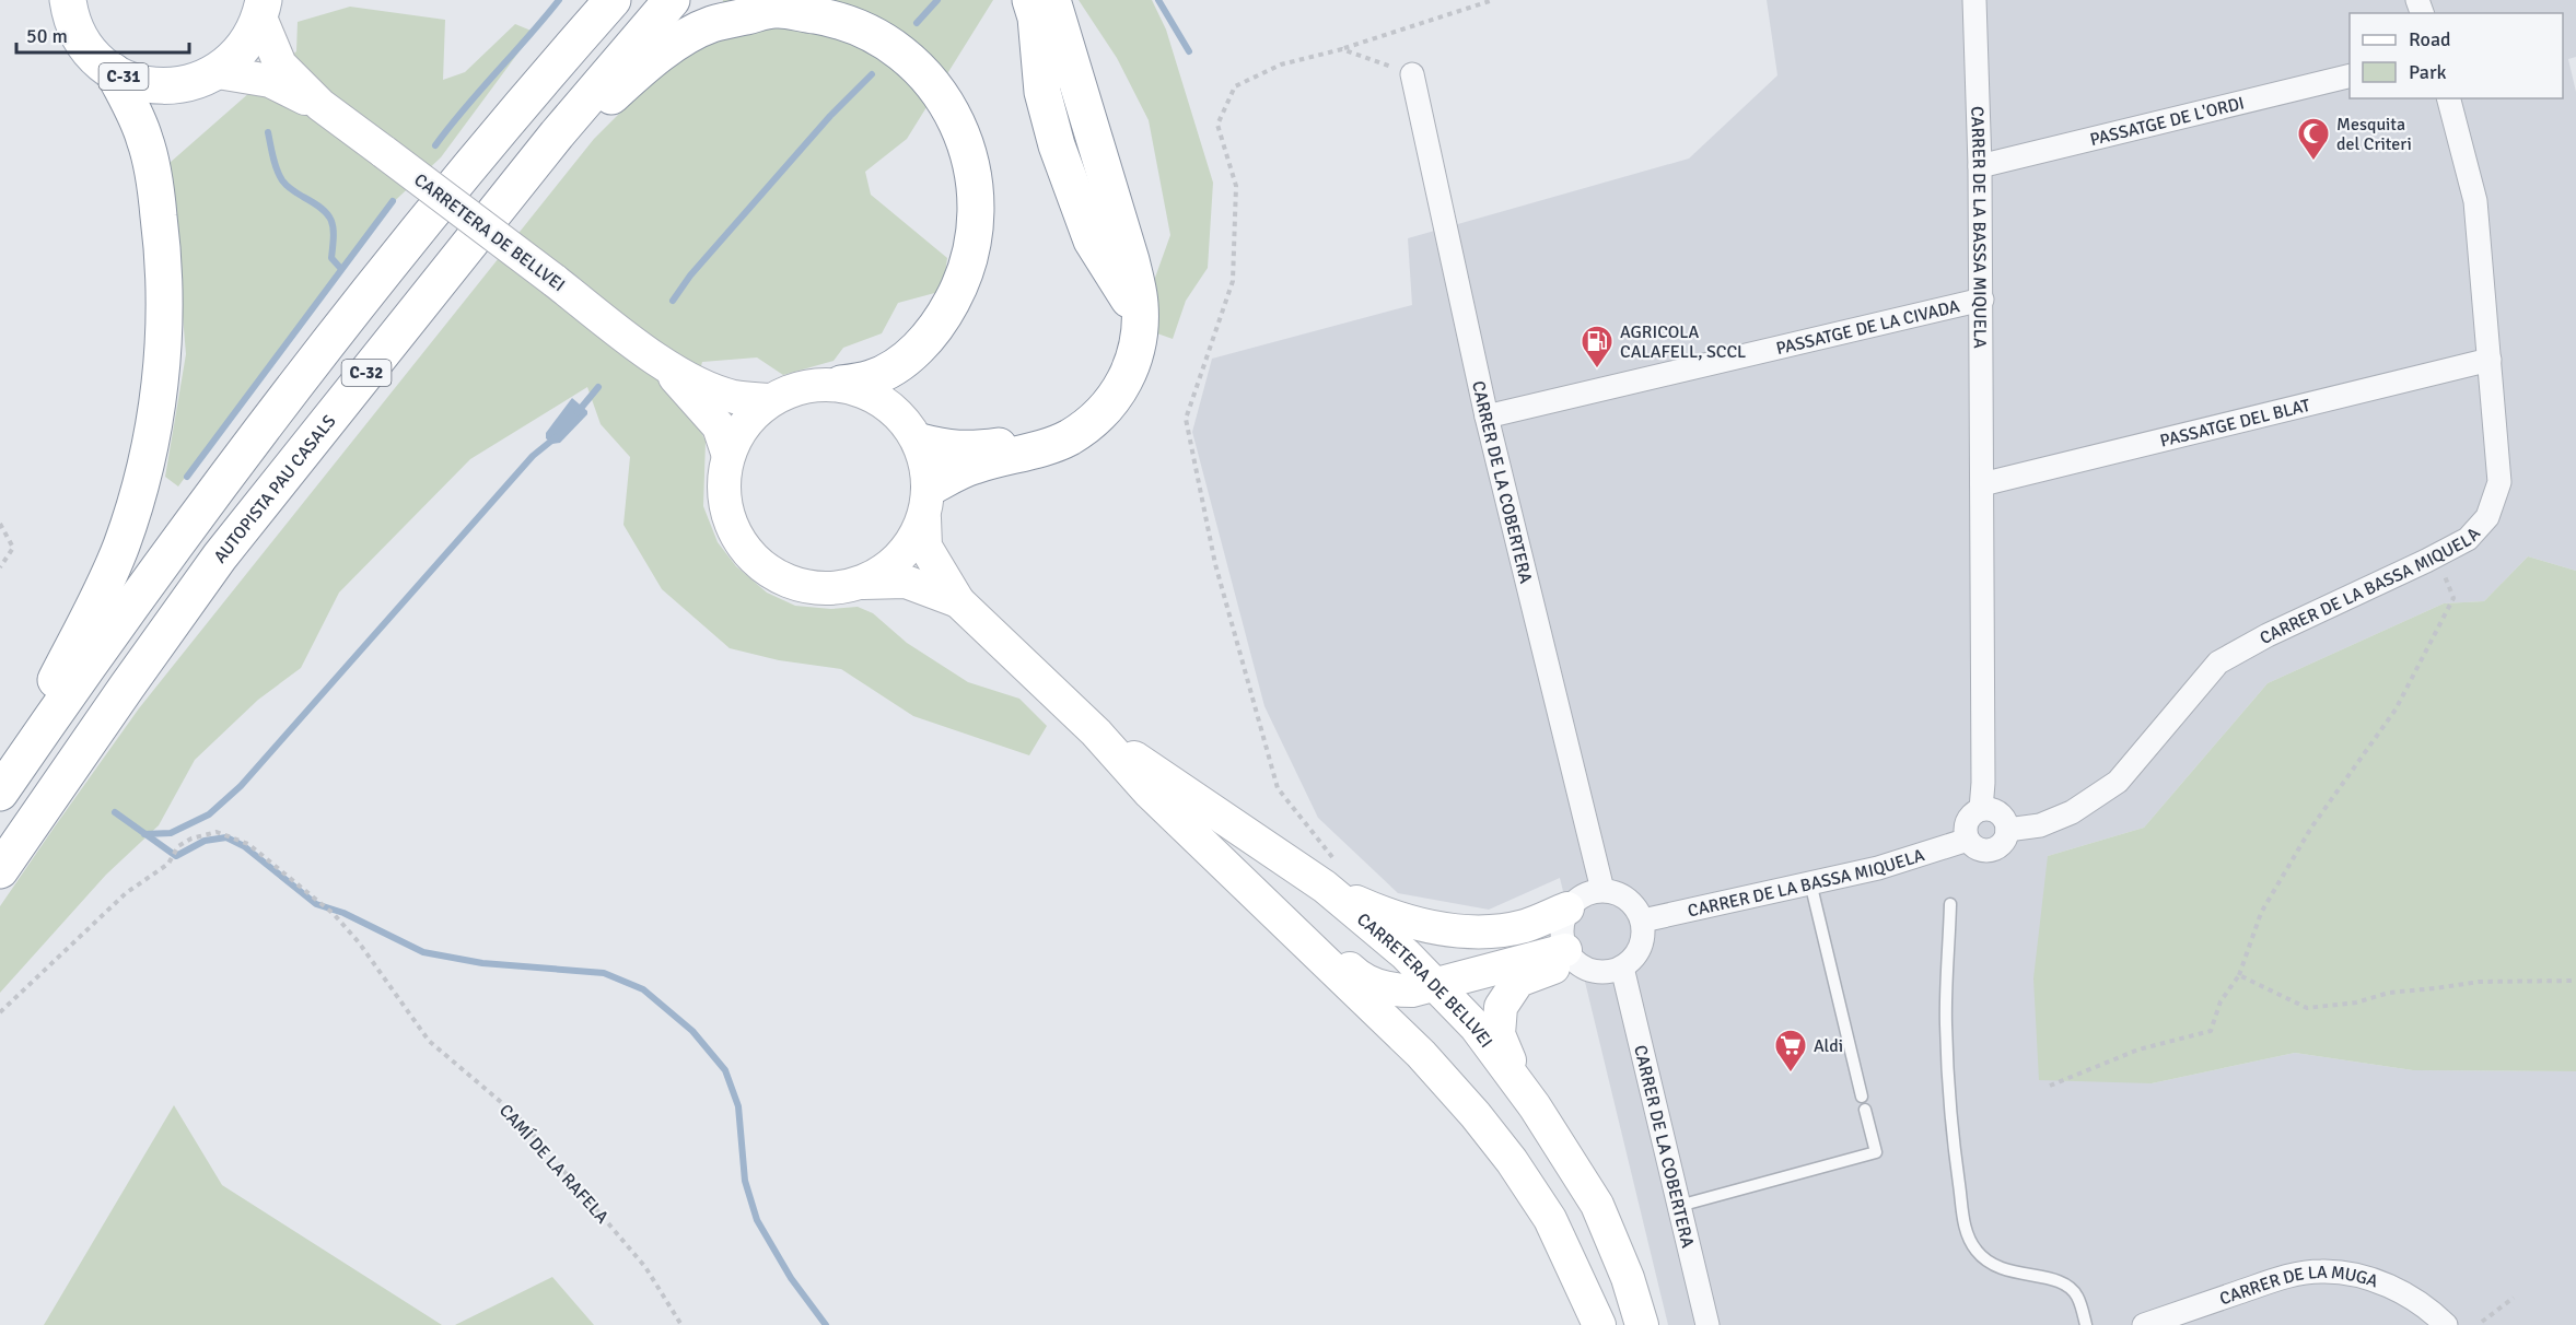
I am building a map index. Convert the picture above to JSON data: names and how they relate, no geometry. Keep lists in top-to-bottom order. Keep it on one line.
{"streets":{"main road":["C-31","CARRETERA DE BELLVEI","C-32","AUTOPISTA PAU CASALS"],"street":["PASSATGE DE L'ORDI","CARRER DE LA BASSA MIQUELA","PASSATGE DE LA CIVADA","PASSATGE DEL BLAT","CARRER DE LA COBERTERA","CARRER DE LA MUGA"],"path":["CAMÍ DE LA RAFELA"]},"crossings":[["C-31","CARRETERA DE BELLVEI"],["PASSATGE DE L'ORDI","CARRER DE LA BASSA MIQUELA"],["CARRER DE LA BASSA MIQUELA","PASSATGE DE LA CIVADA"],["CARRER DE LA BASSA MIQUELA","PASSATGE DEL BLAT"],["CARRER DE LA BASSA MIQUELA","CARRER DE LA COBERTERA"],["PASSATGE DE LA CIVADA","CARRER DE LA COBERTERA"]],"places":{"mosque":["Mesquita del Criteri"],"fuel station":["AGRICOLA CALAFELL, SCCL"],"supermarket":["Aldi"]},"legend":["Road","Park"],"scale_bar":"50 m"}
